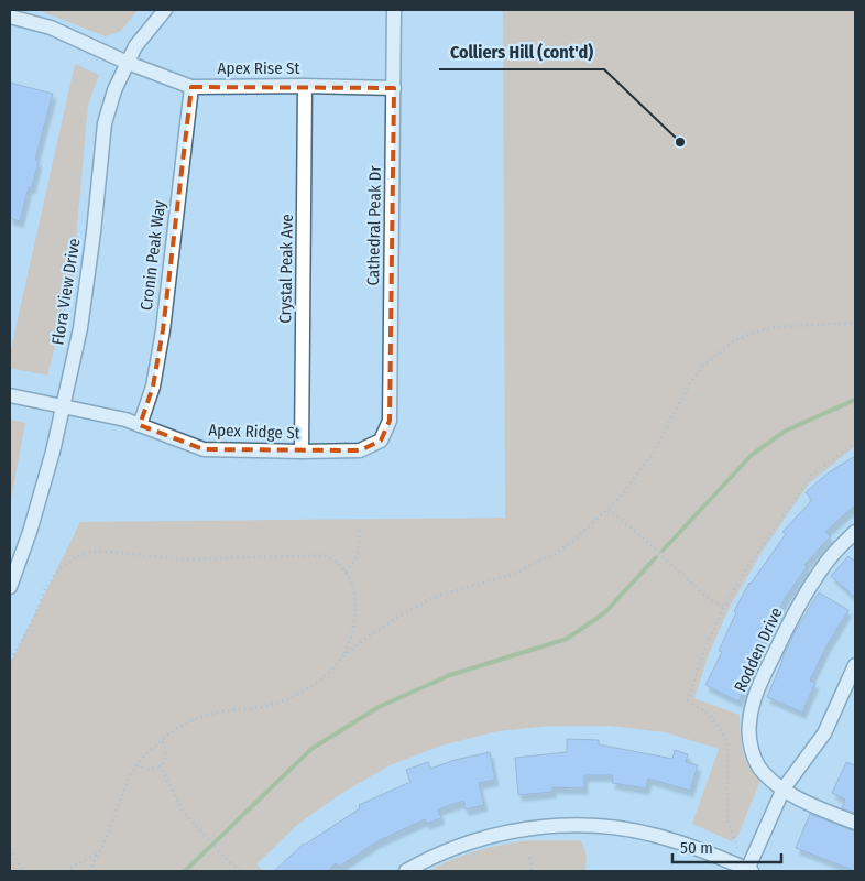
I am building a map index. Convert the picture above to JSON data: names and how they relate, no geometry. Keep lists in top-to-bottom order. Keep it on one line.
{"streets":{"street":["Apex Rise St","Cathedral Peak Dr","Cronin Peak Way","Crystal Peak Ave","Flora View Drive","Apex Ridge St","Rodden Drive"]},"crossings":[["Apex Rise St","Cathedral Peak Dr"],["Apex Rise St","Cronin Peak Way"],["Apex Rise St","Crystal Peak Ave"],["Apex Rise St","Flora View Drive"],["Cathedral Peak Dr","Apex Ridge St"],["Cronin Peak Way","Apex Ridge St"],["Crystal Peak Ave","Apex Ridge St"],["Flora View Drive","Apex Ridge St"]],"places":["Colliers Hill (cont'd)"],"scale_bar":"50 m"}
